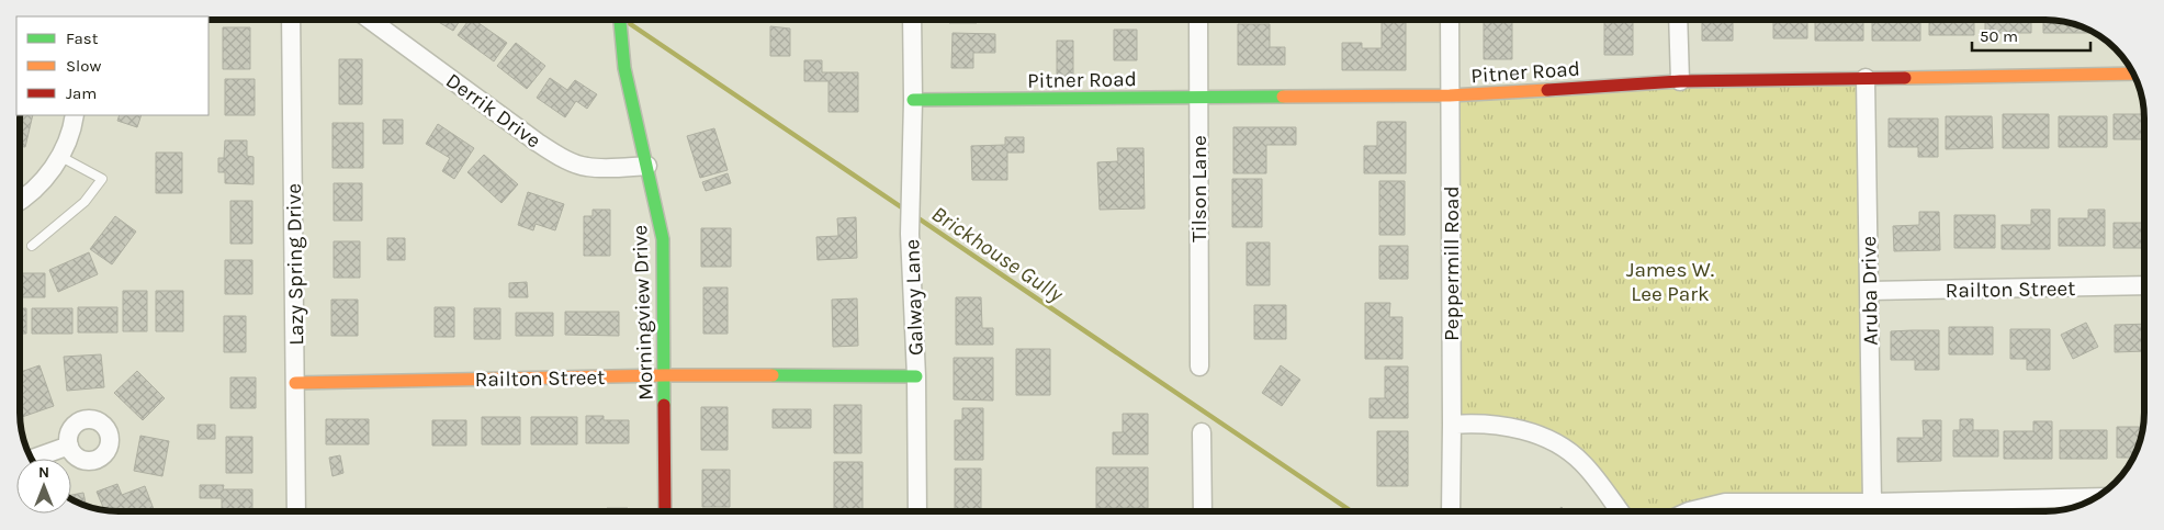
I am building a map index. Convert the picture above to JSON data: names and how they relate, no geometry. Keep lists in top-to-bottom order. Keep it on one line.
{"streets":{"street":["Pitner Road","Derrik Drive","Tilson Lane","Peppermill Road","Lazy Spring Drive","Railton Street","Aruba Drive","Galway Lane","Morningview Drive"]},"crossings":[["Pitner Road","Tilson Lane"],["Pitner Road","Peppermill Road"],["Pitner Road","Aruba Drive"],["Pitner Road","Galway Lane"],["Derrik Drive","Morningview Drive"],["Lazy Spring Drive","Railton Street"],["Railton Street","Aruba Drive"],["Railton Street","Galway Lane"],["Railton Street","Morningview Drive"]],"water":["Brickhouse Gully"],"parks":["James W. Lee Park"],"legend":["Fast","Slow","Jam"],"scale_bar":"50 m","north":"top"}
